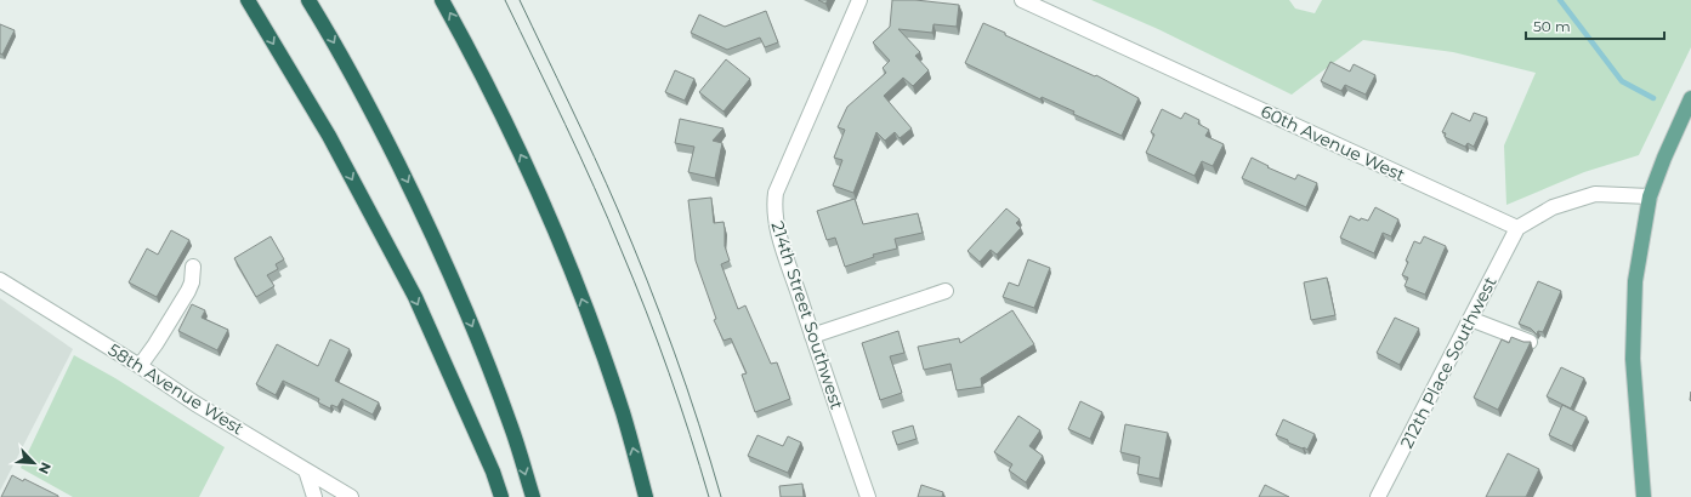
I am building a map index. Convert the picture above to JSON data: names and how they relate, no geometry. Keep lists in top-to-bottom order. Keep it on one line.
{"streets":{"street":["60th Avenue West","214th Street Southwest","212th Place Southwest","58th Avenue West"]},"crossings":[["60th Avenue West","212th Place Southwest"]],"scale_bar":"50 m","north":"bottom right"}
